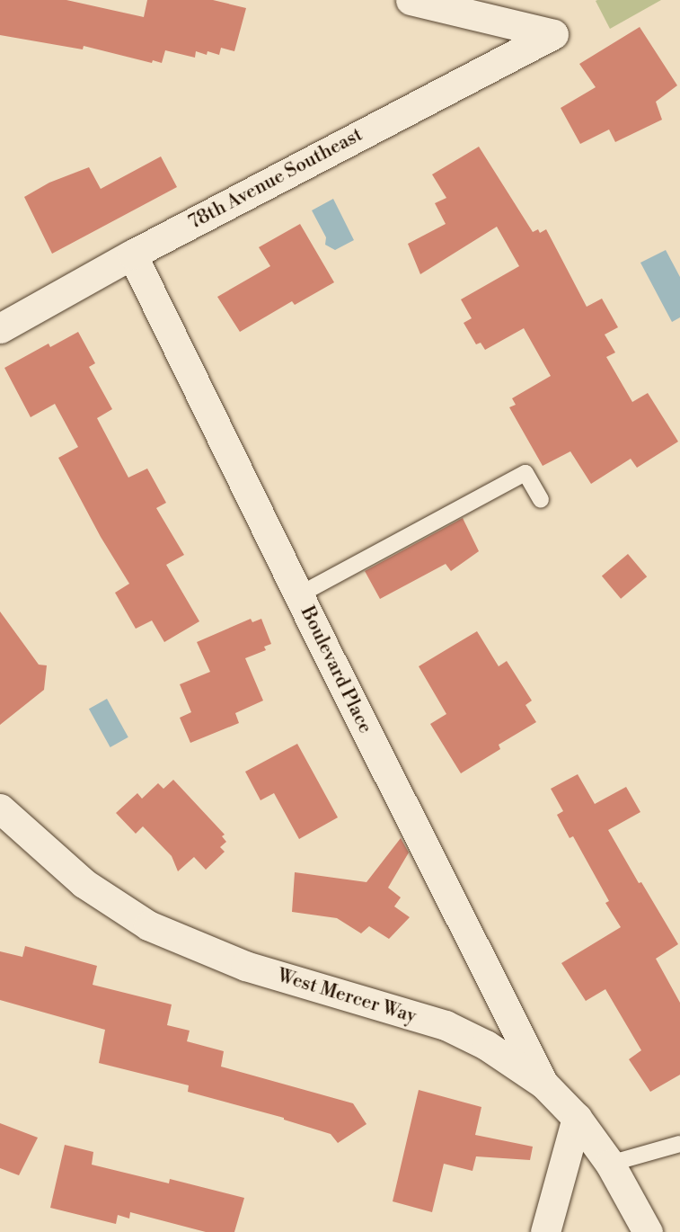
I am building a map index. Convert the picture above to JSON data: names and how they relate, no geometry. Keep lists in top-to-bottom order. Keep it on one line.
{"streets":{"street":["78th Avenue Southeast","Boulevard Place","West Mercer Way"]},"crossings":[["78th Avenue Southeast","Boulevard Place"],["Boulevard Place","West Mercer Way"]]}
